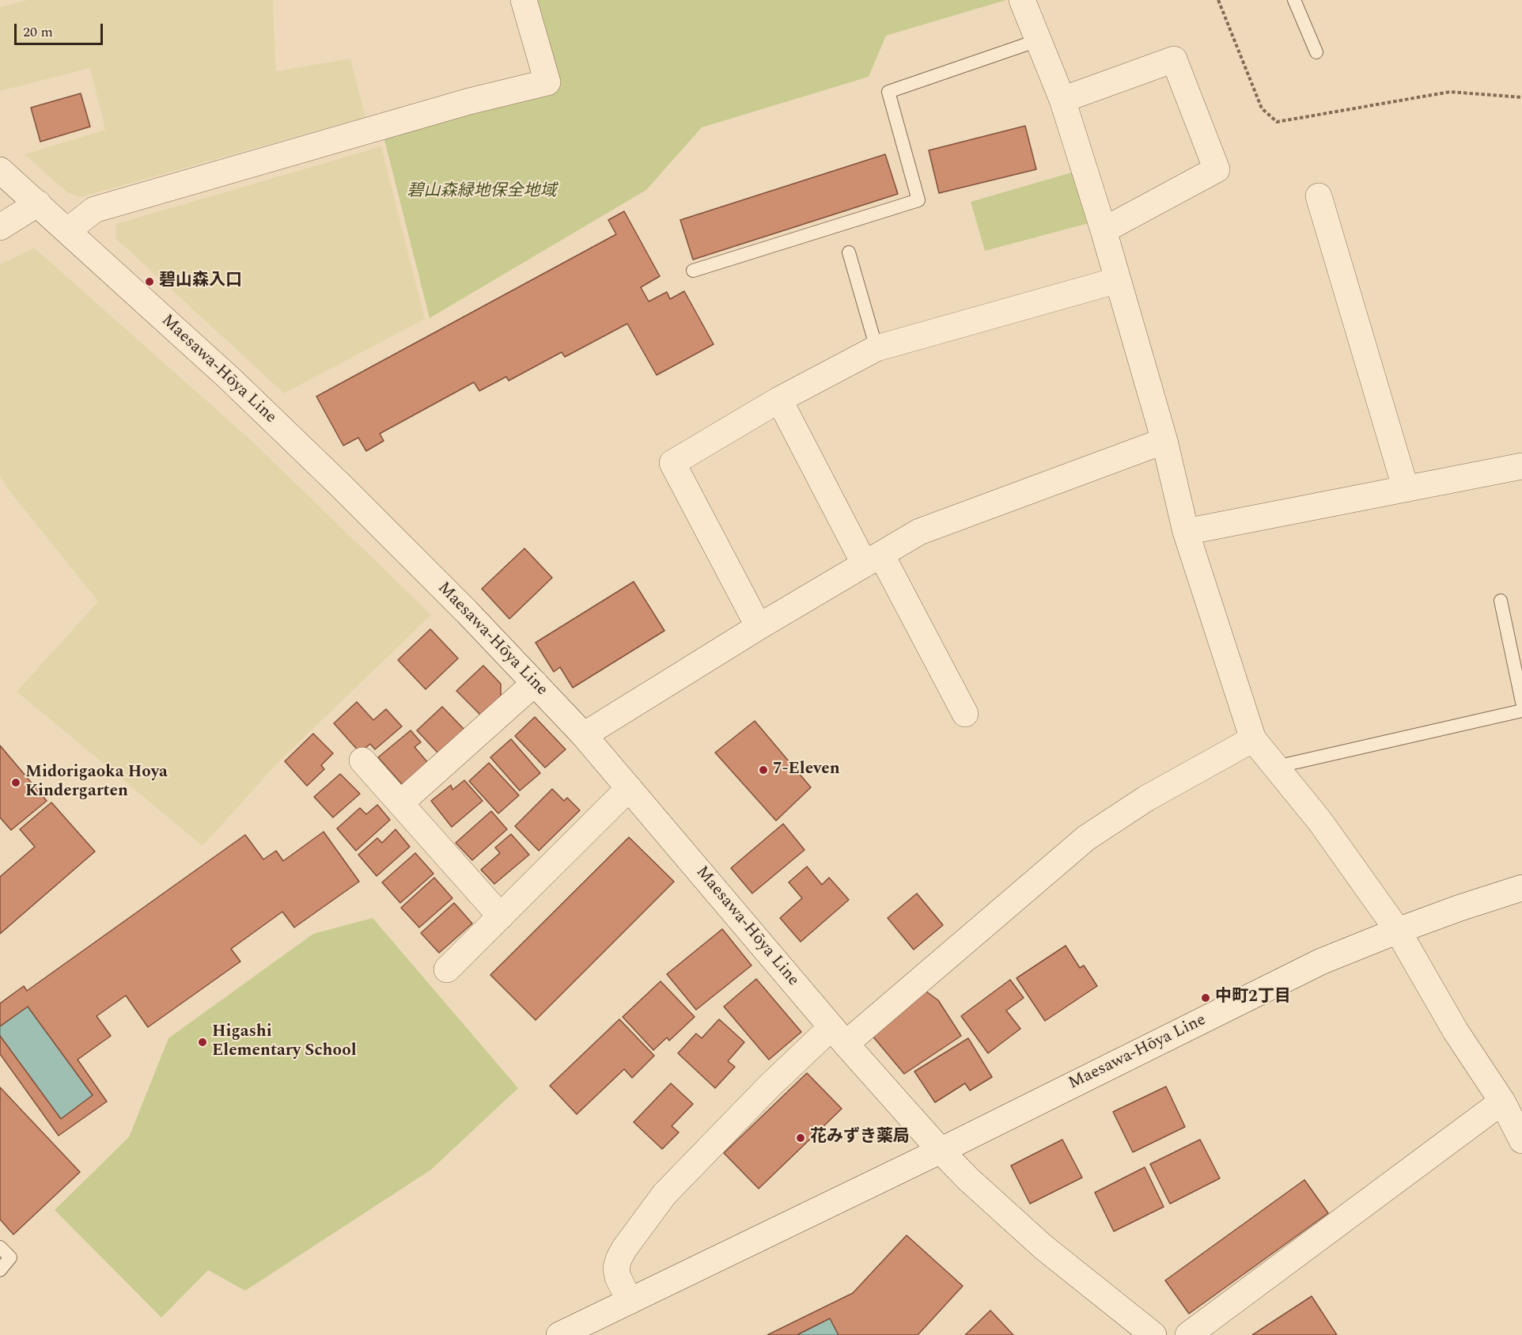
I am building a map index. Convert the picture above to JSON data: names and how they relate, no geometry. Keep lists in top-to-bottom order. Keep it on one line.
{"streets":{"street":["Maesawa-Hōya Line"]},"parks":["碧山森緑地保全地域"],"places":["碧山森入口","7-Eleven","Midorigaoka Hoya Kindergarten","中町2丁目","Higashi Elementary School","花みずき薬局"],"scale_bar":"20 m"}
